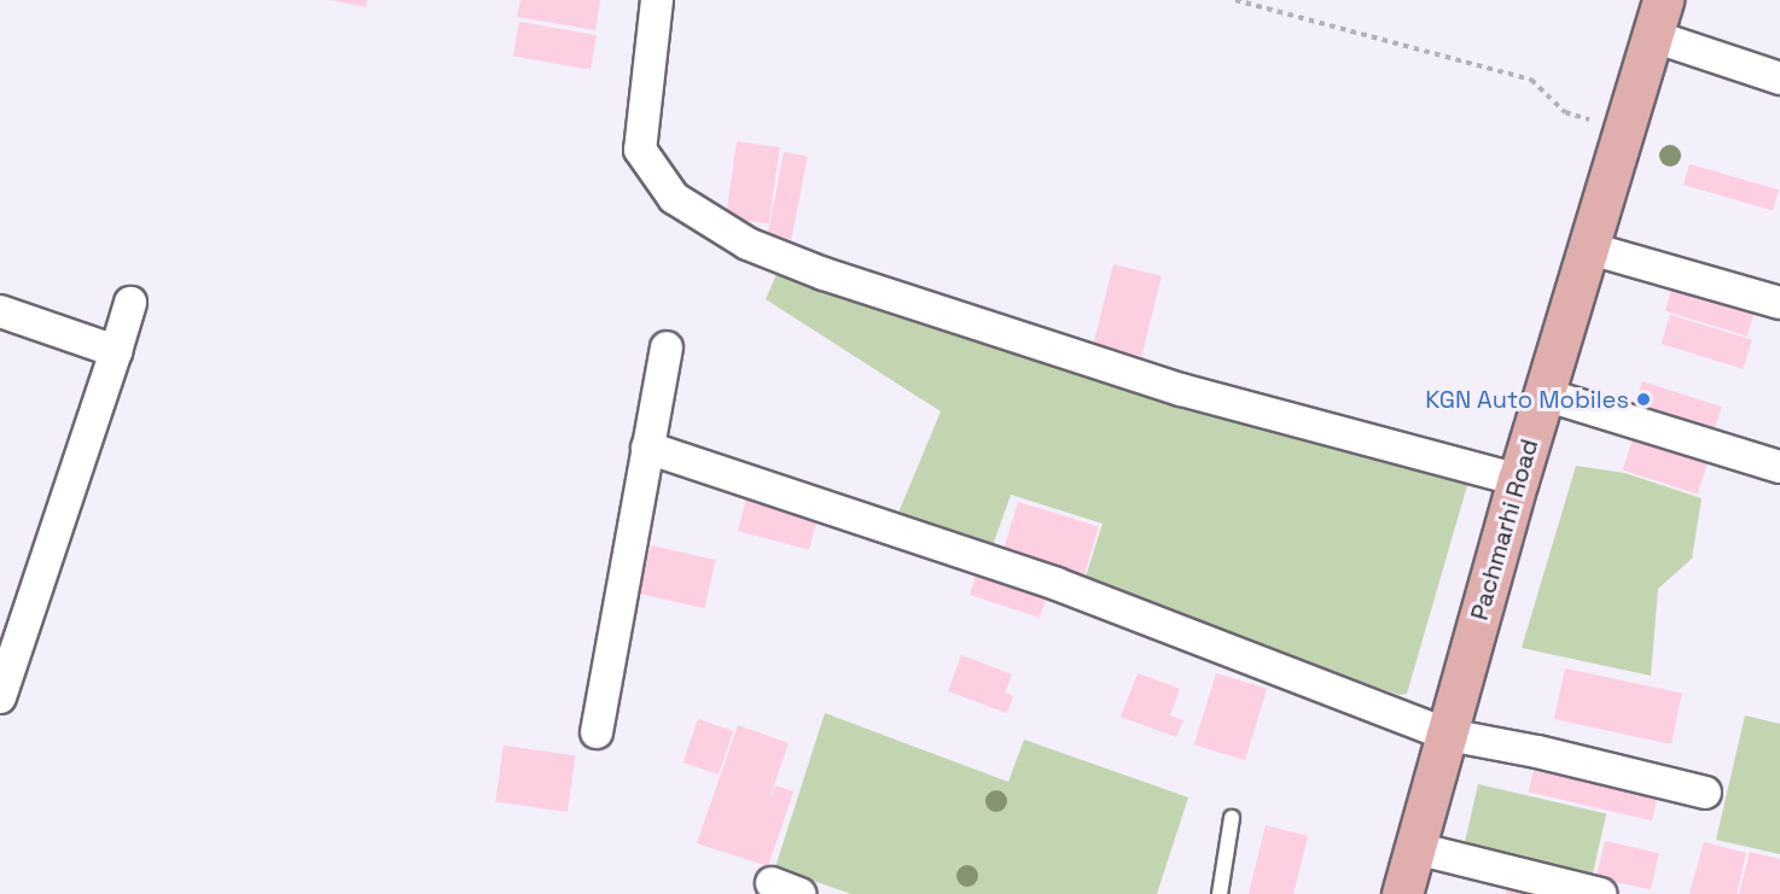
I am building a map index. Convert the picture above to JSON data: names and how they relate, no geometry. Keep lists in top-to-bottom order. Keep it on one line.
{"streets":{"main road":["Pachmarhi Road"]},"places":["KGN Auto Mobiles"]}
